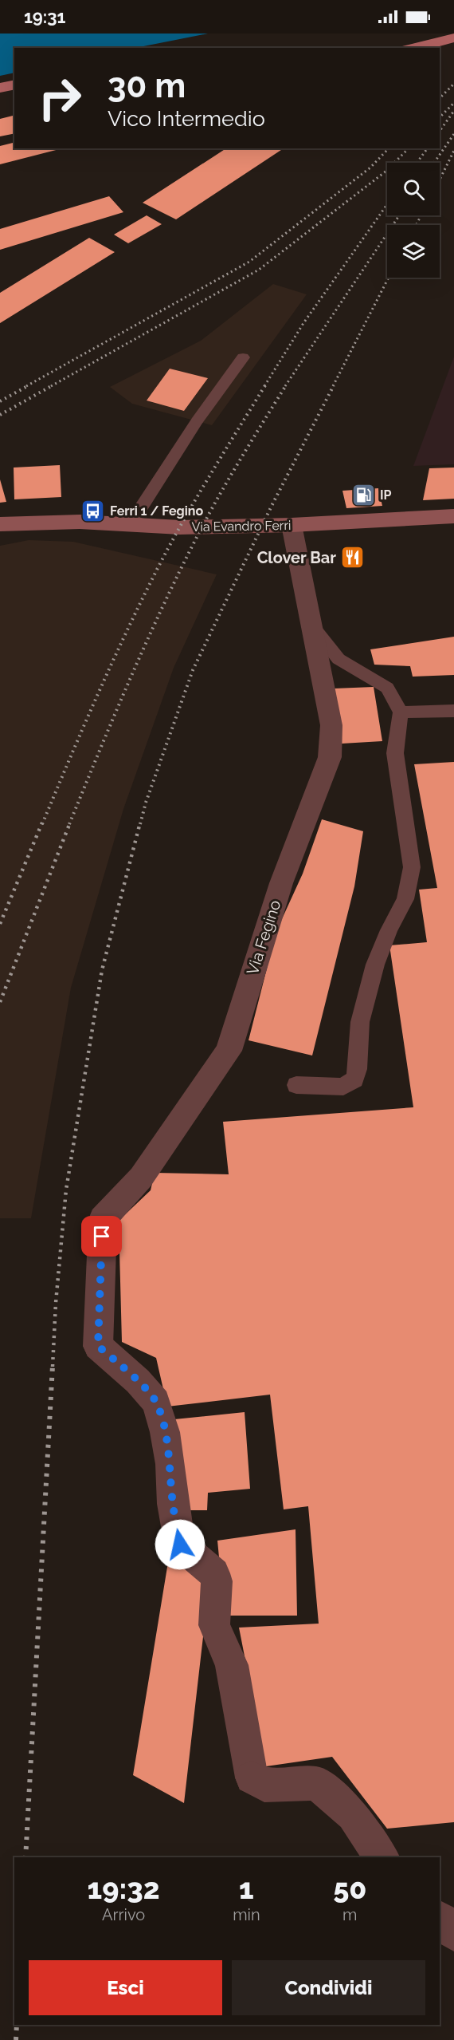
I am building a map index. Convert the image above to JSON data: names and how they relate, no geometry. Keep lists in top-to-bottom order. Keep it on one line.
{"streets":{"main road":["Via Evandro Ferri"],"street":["Via Fegino"]},"crossings":[["Via Evandro Ferri","Via Fegino"]],"places":{"fuel station":["IP"],"bus stop":["Ferri 1 / Fegino"],"restaurant":["Clover Bar"]},"page":{"status":"19:31","turn":["30 m","Vico Intermedio"],"eta":["19:32","Arrivo","1","min","50","m"],"buttons":["Esci","Condividi"]}}
